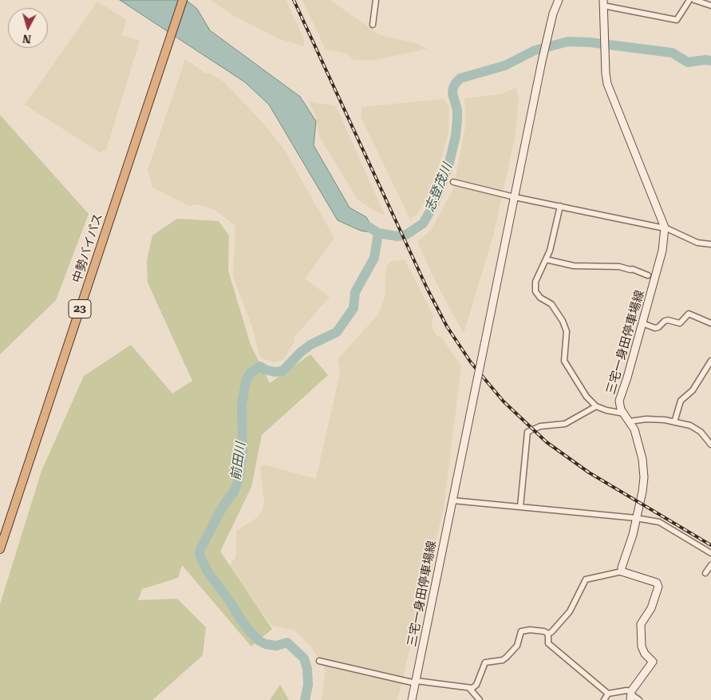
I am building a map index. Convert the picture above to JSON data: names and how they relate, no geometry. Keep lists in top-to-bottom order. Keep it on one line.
{"streets":{"highway":["中勢バイパス","23"],"main road":["三宅一身田停車場線"]},"water":["志登茂川","前田川"],"north":"bottom"}
